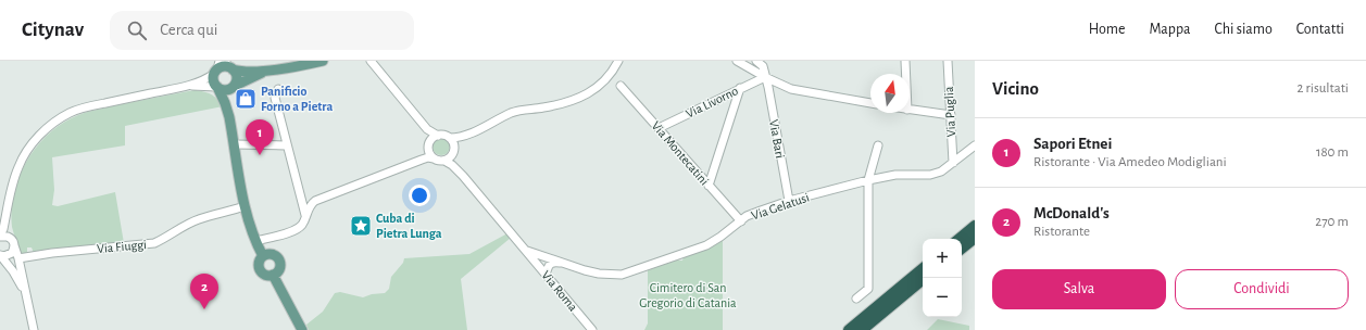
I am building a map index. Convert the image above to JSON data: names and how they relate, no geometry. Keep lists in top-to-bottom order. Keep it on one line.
{"streets":{"street":["Via Livorno","Via Puglia","Via Bari","Via Montecatini","Via Gelatusi","Via Fiuggi","Via Roma"]},"crossings":[["Via Livorno","Via Bari"],["Via Livorno","Via Montecatini"],["Via Puglia","Via Gelatusi"],["Via Bari","Via Gelatusi"],["Via Montecatini","Via Gelatusi"],["Via Gelatusi","Via Roma"]],"parks":["Cimitero di San Gregorio di Catania"],"places":{"shop":["Panificio Forno a Pietra"],"place":["Cuba di Pietra Lunga"]},"north":"top","page":{"header":"Citynav","search":"Cerca qui","nav":["Home","Mappa","Chi siamo","Contatti"],"heading":["Vicino","2 risultati"],"list":[{"mark":"1","name":"Sapori Etnei","note":"Ristorante · Via Amedeo Modigliani","value":"180 m"},{"mark":"2","name":"McDonald's","note":"Ristorante","value":"270 m"}],"pins":["1","2"],"map_buttons":["+","−"],"buttons":["Salva","Condividi"]}}
